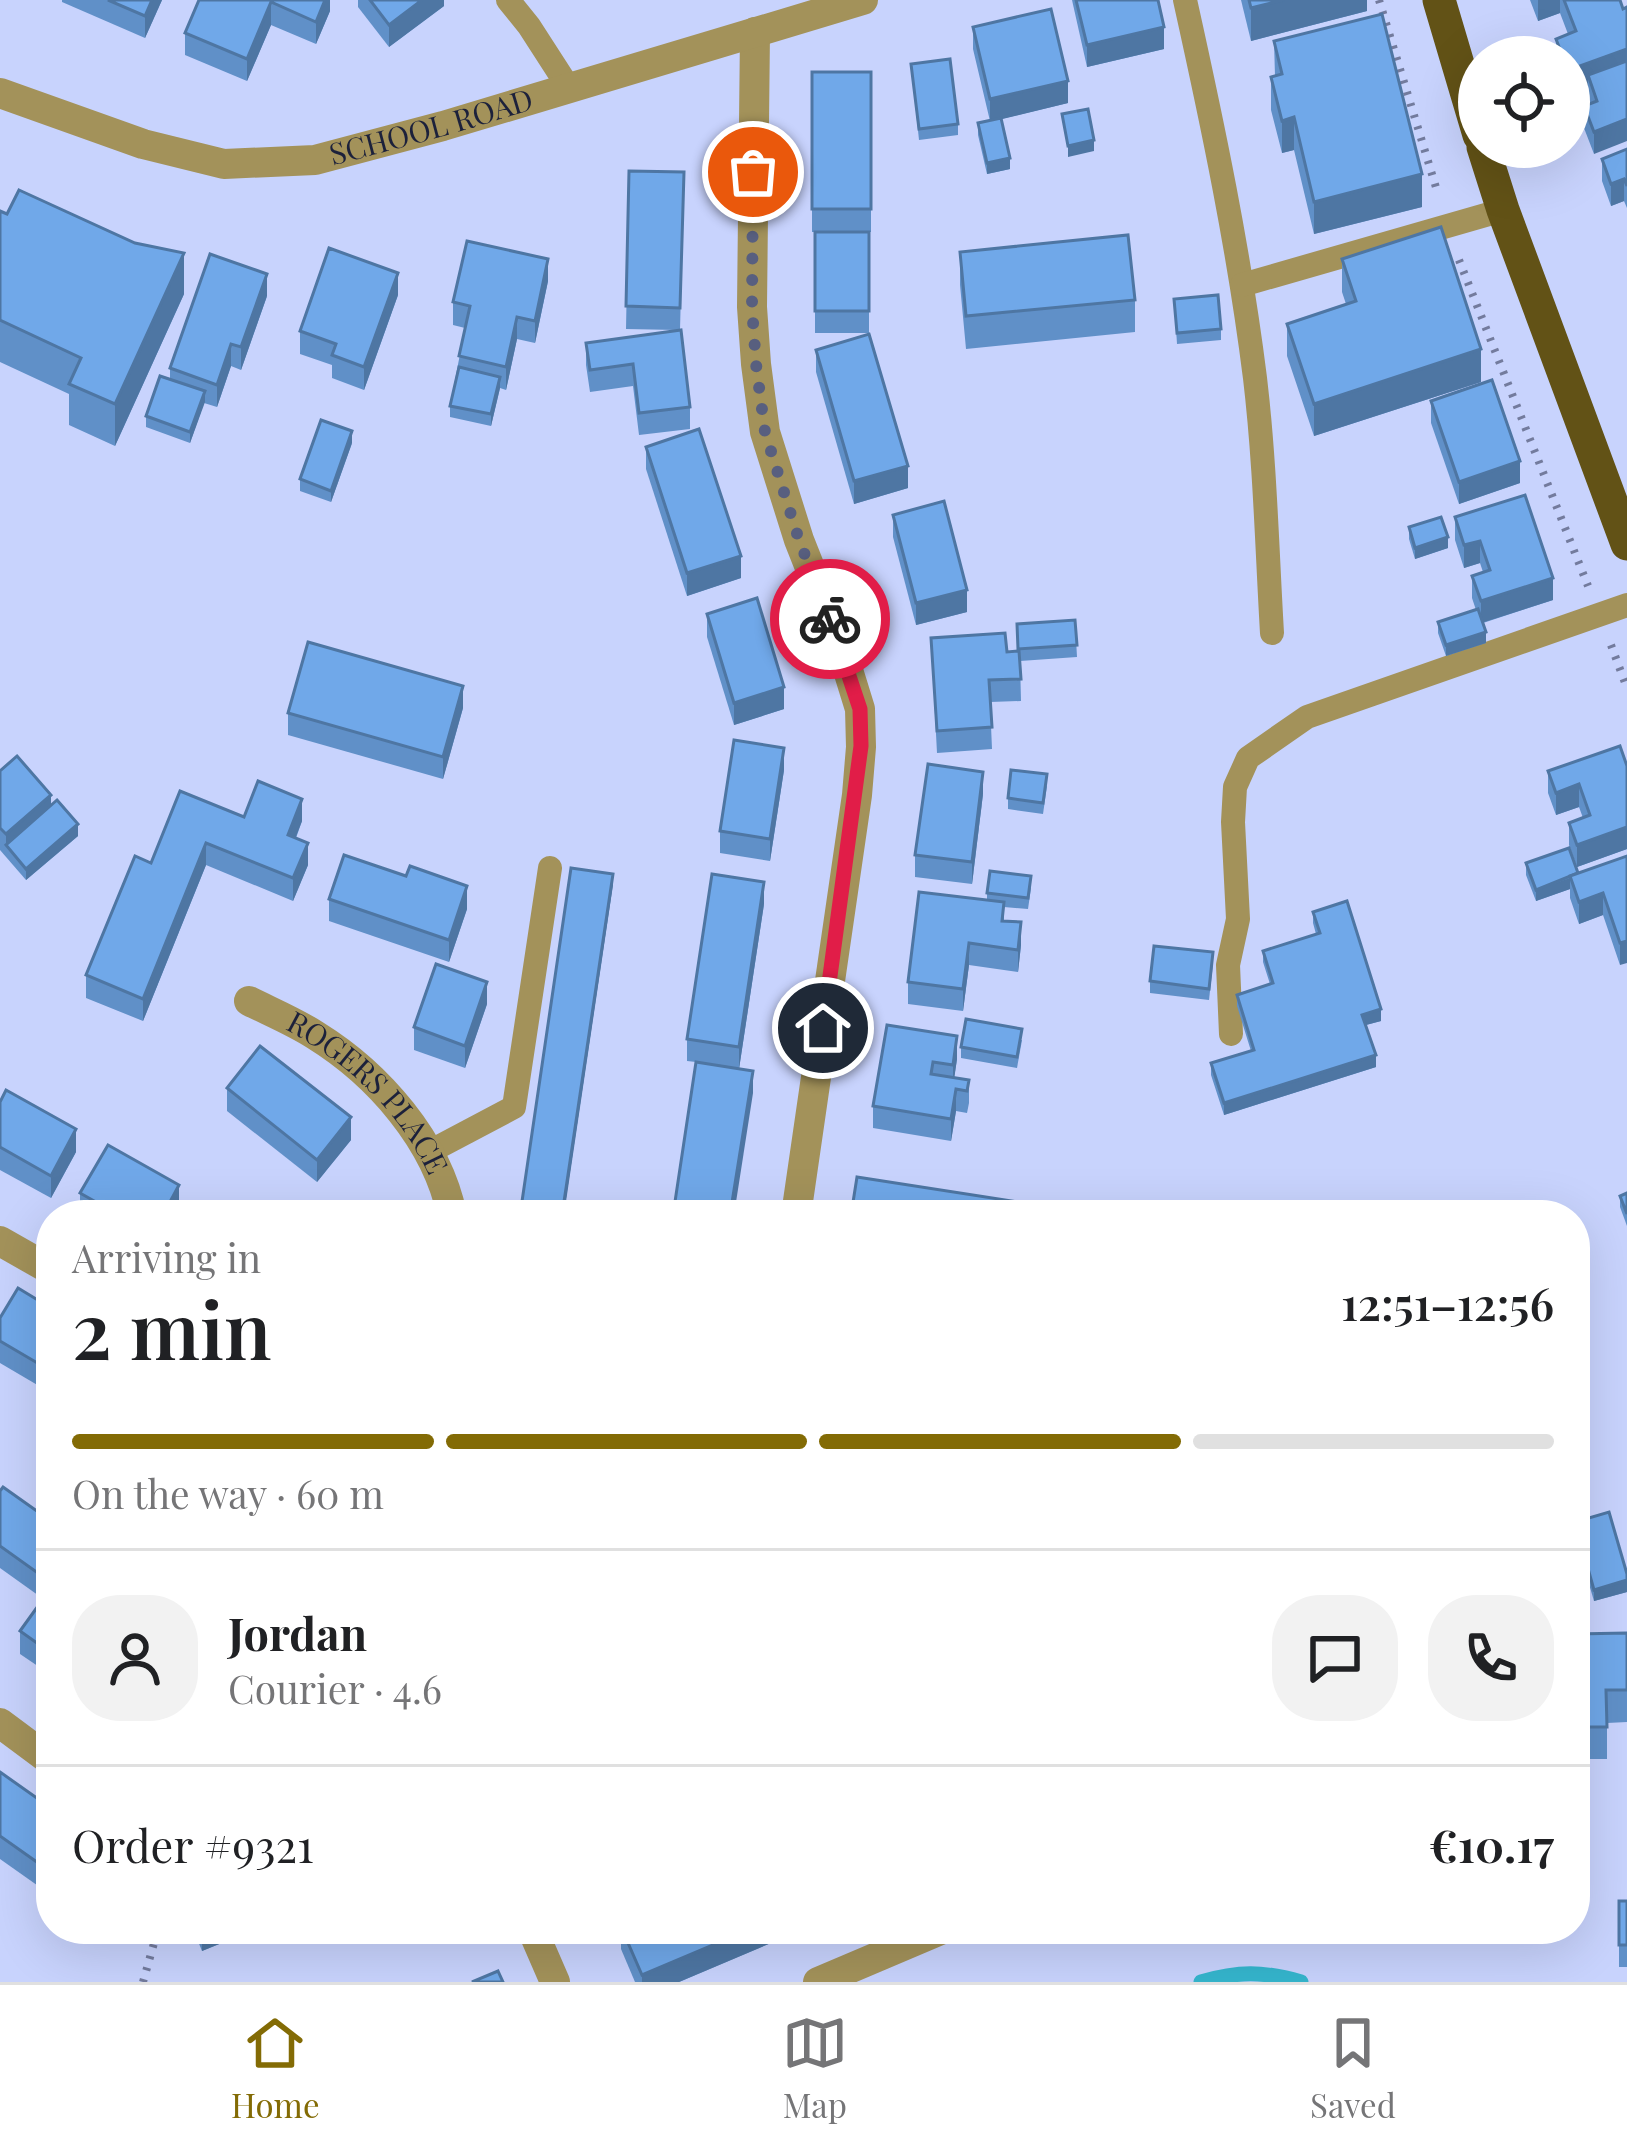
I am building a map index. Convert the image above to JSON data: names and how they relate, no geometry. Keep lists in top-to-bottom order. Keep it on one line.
{"streets":{"street":["SCHOOL ROAD","ROGERS PLACE"]},"page":{"heading":["2 min","Arriving in","12:51–12:56"],"panel":["Jordan","Courier · 4.6","Order #9321","€10.17"],"bar":"On the way · 60 m","tabs":["Home","Map","Saved"]}}
